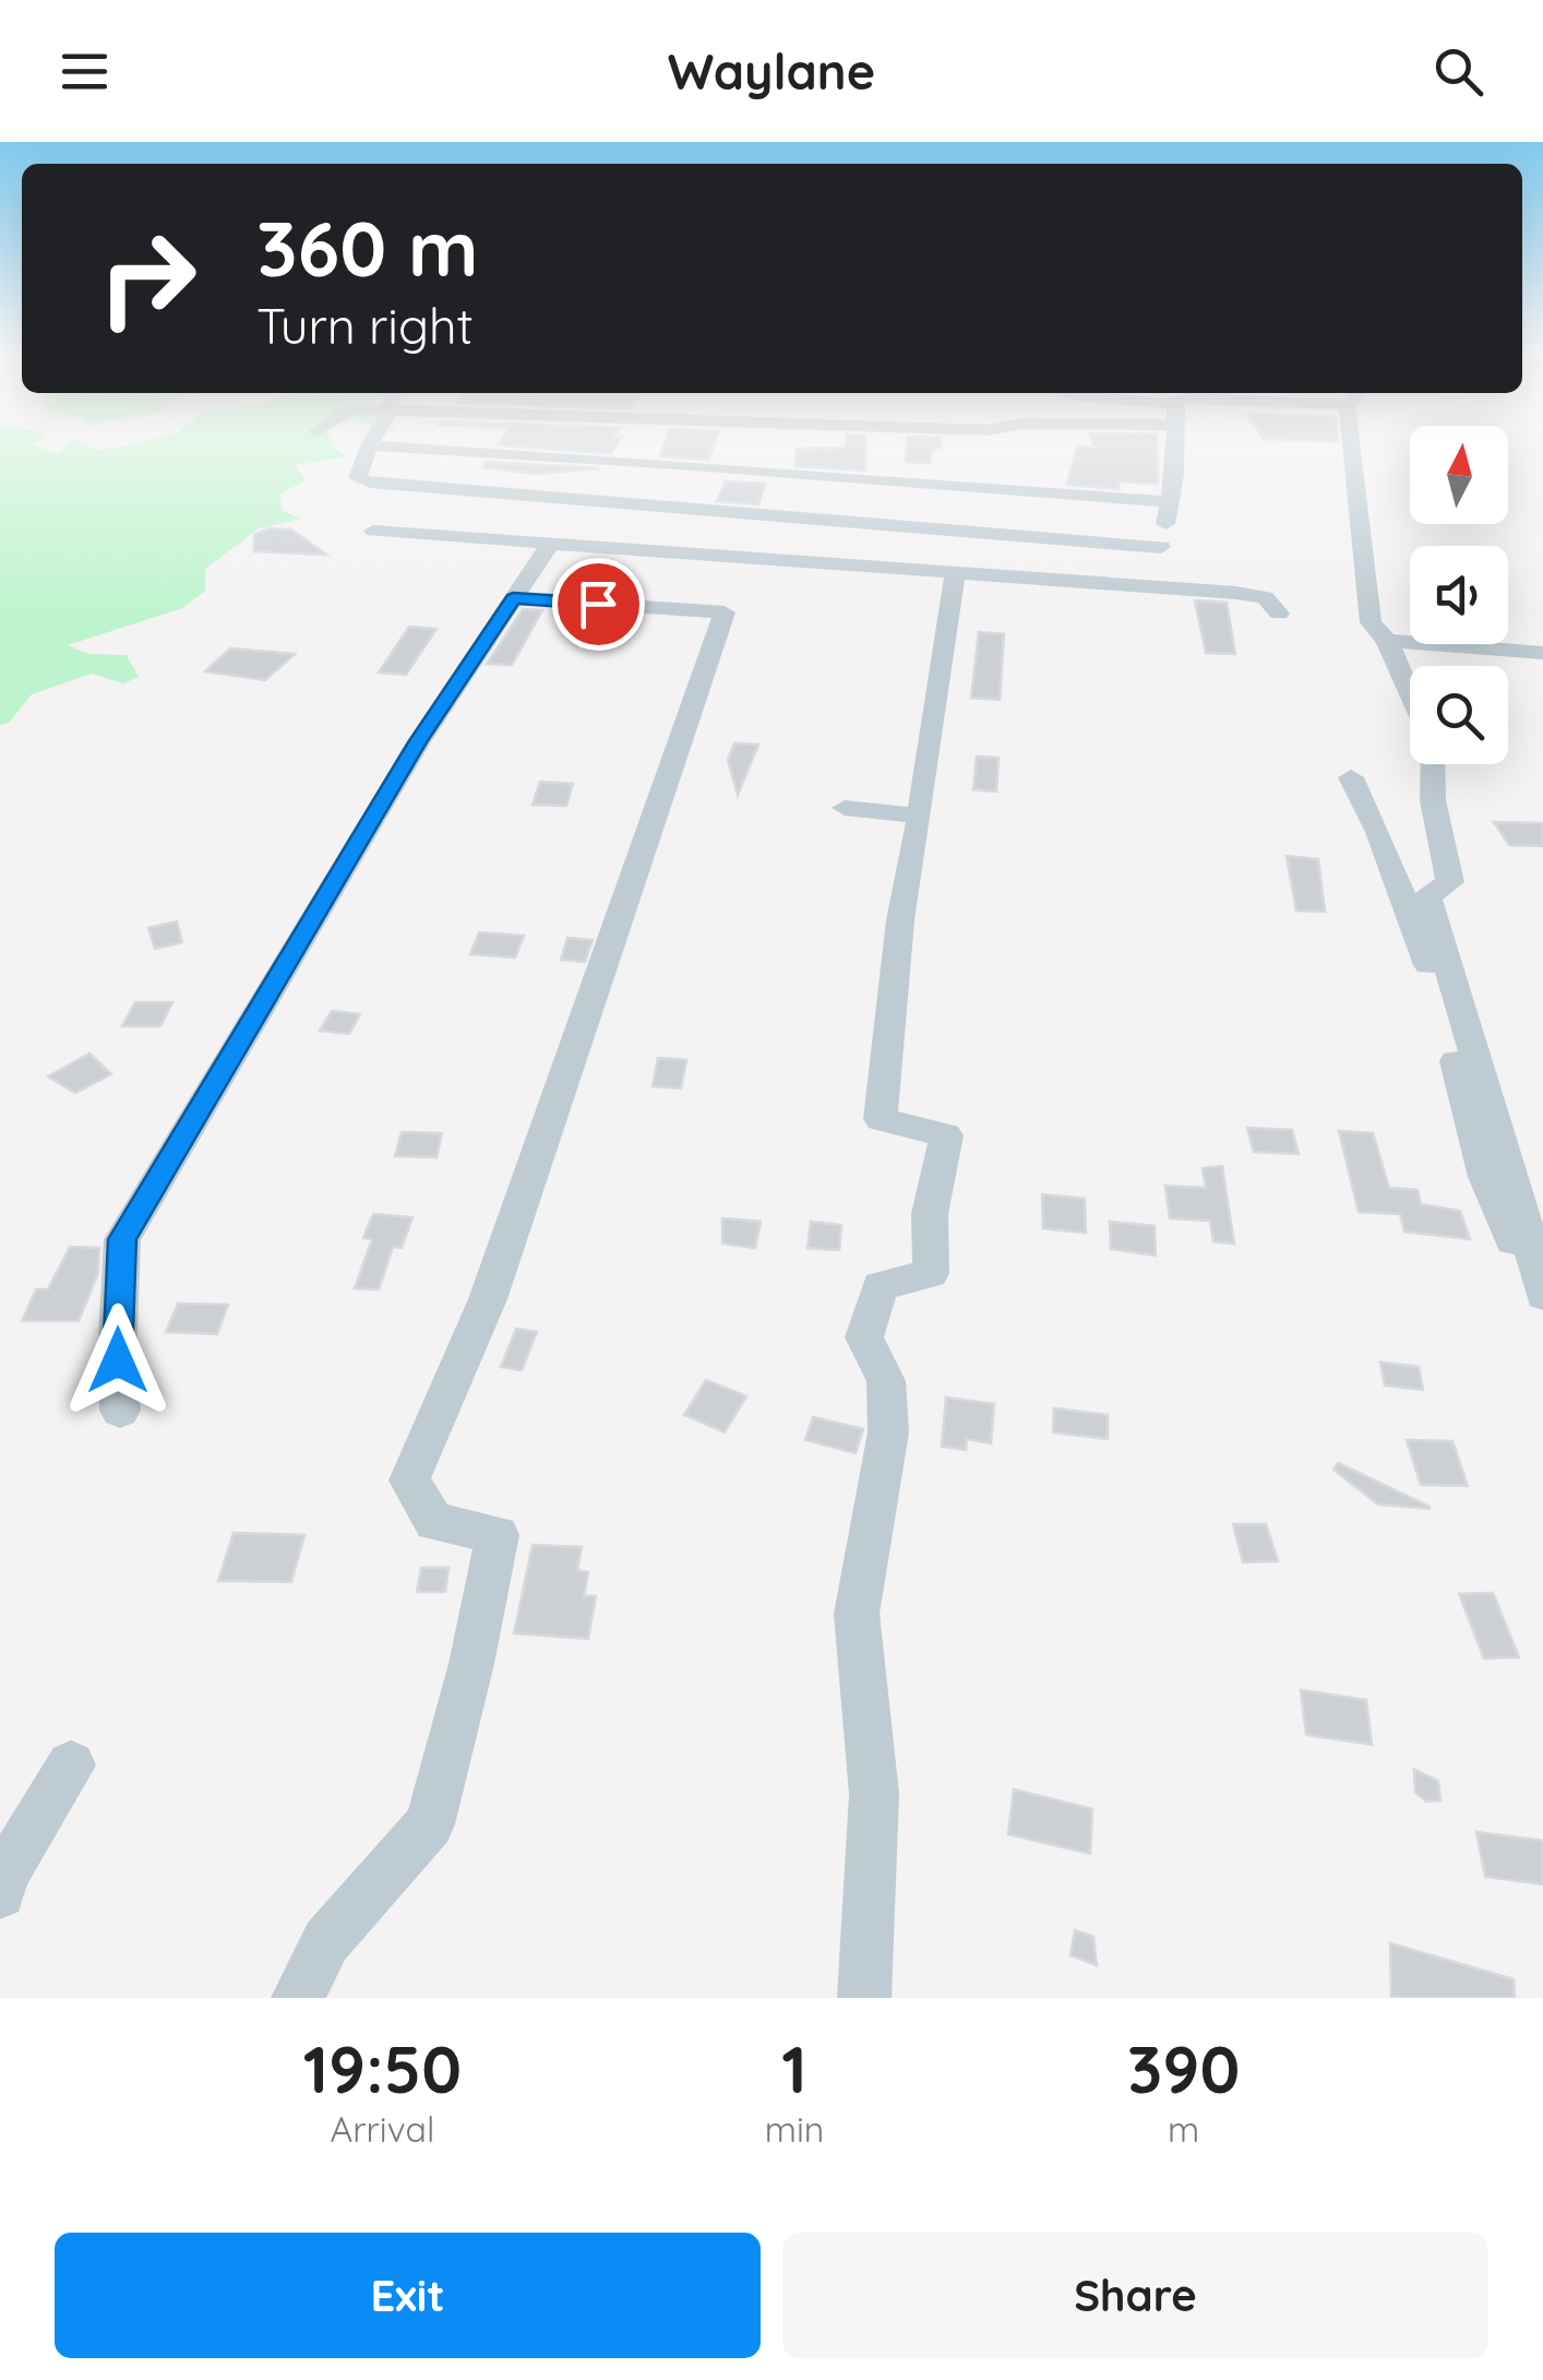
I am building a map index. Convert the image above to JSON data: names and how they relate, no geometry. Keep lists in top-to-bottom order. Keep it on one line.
{"north":"top","page":{"header":"Waylane","turn":["360 m","Turn right"],"eta":["19:50","Arrival","1","min","390","m"],"buttons":["Exit","Share"]}}
